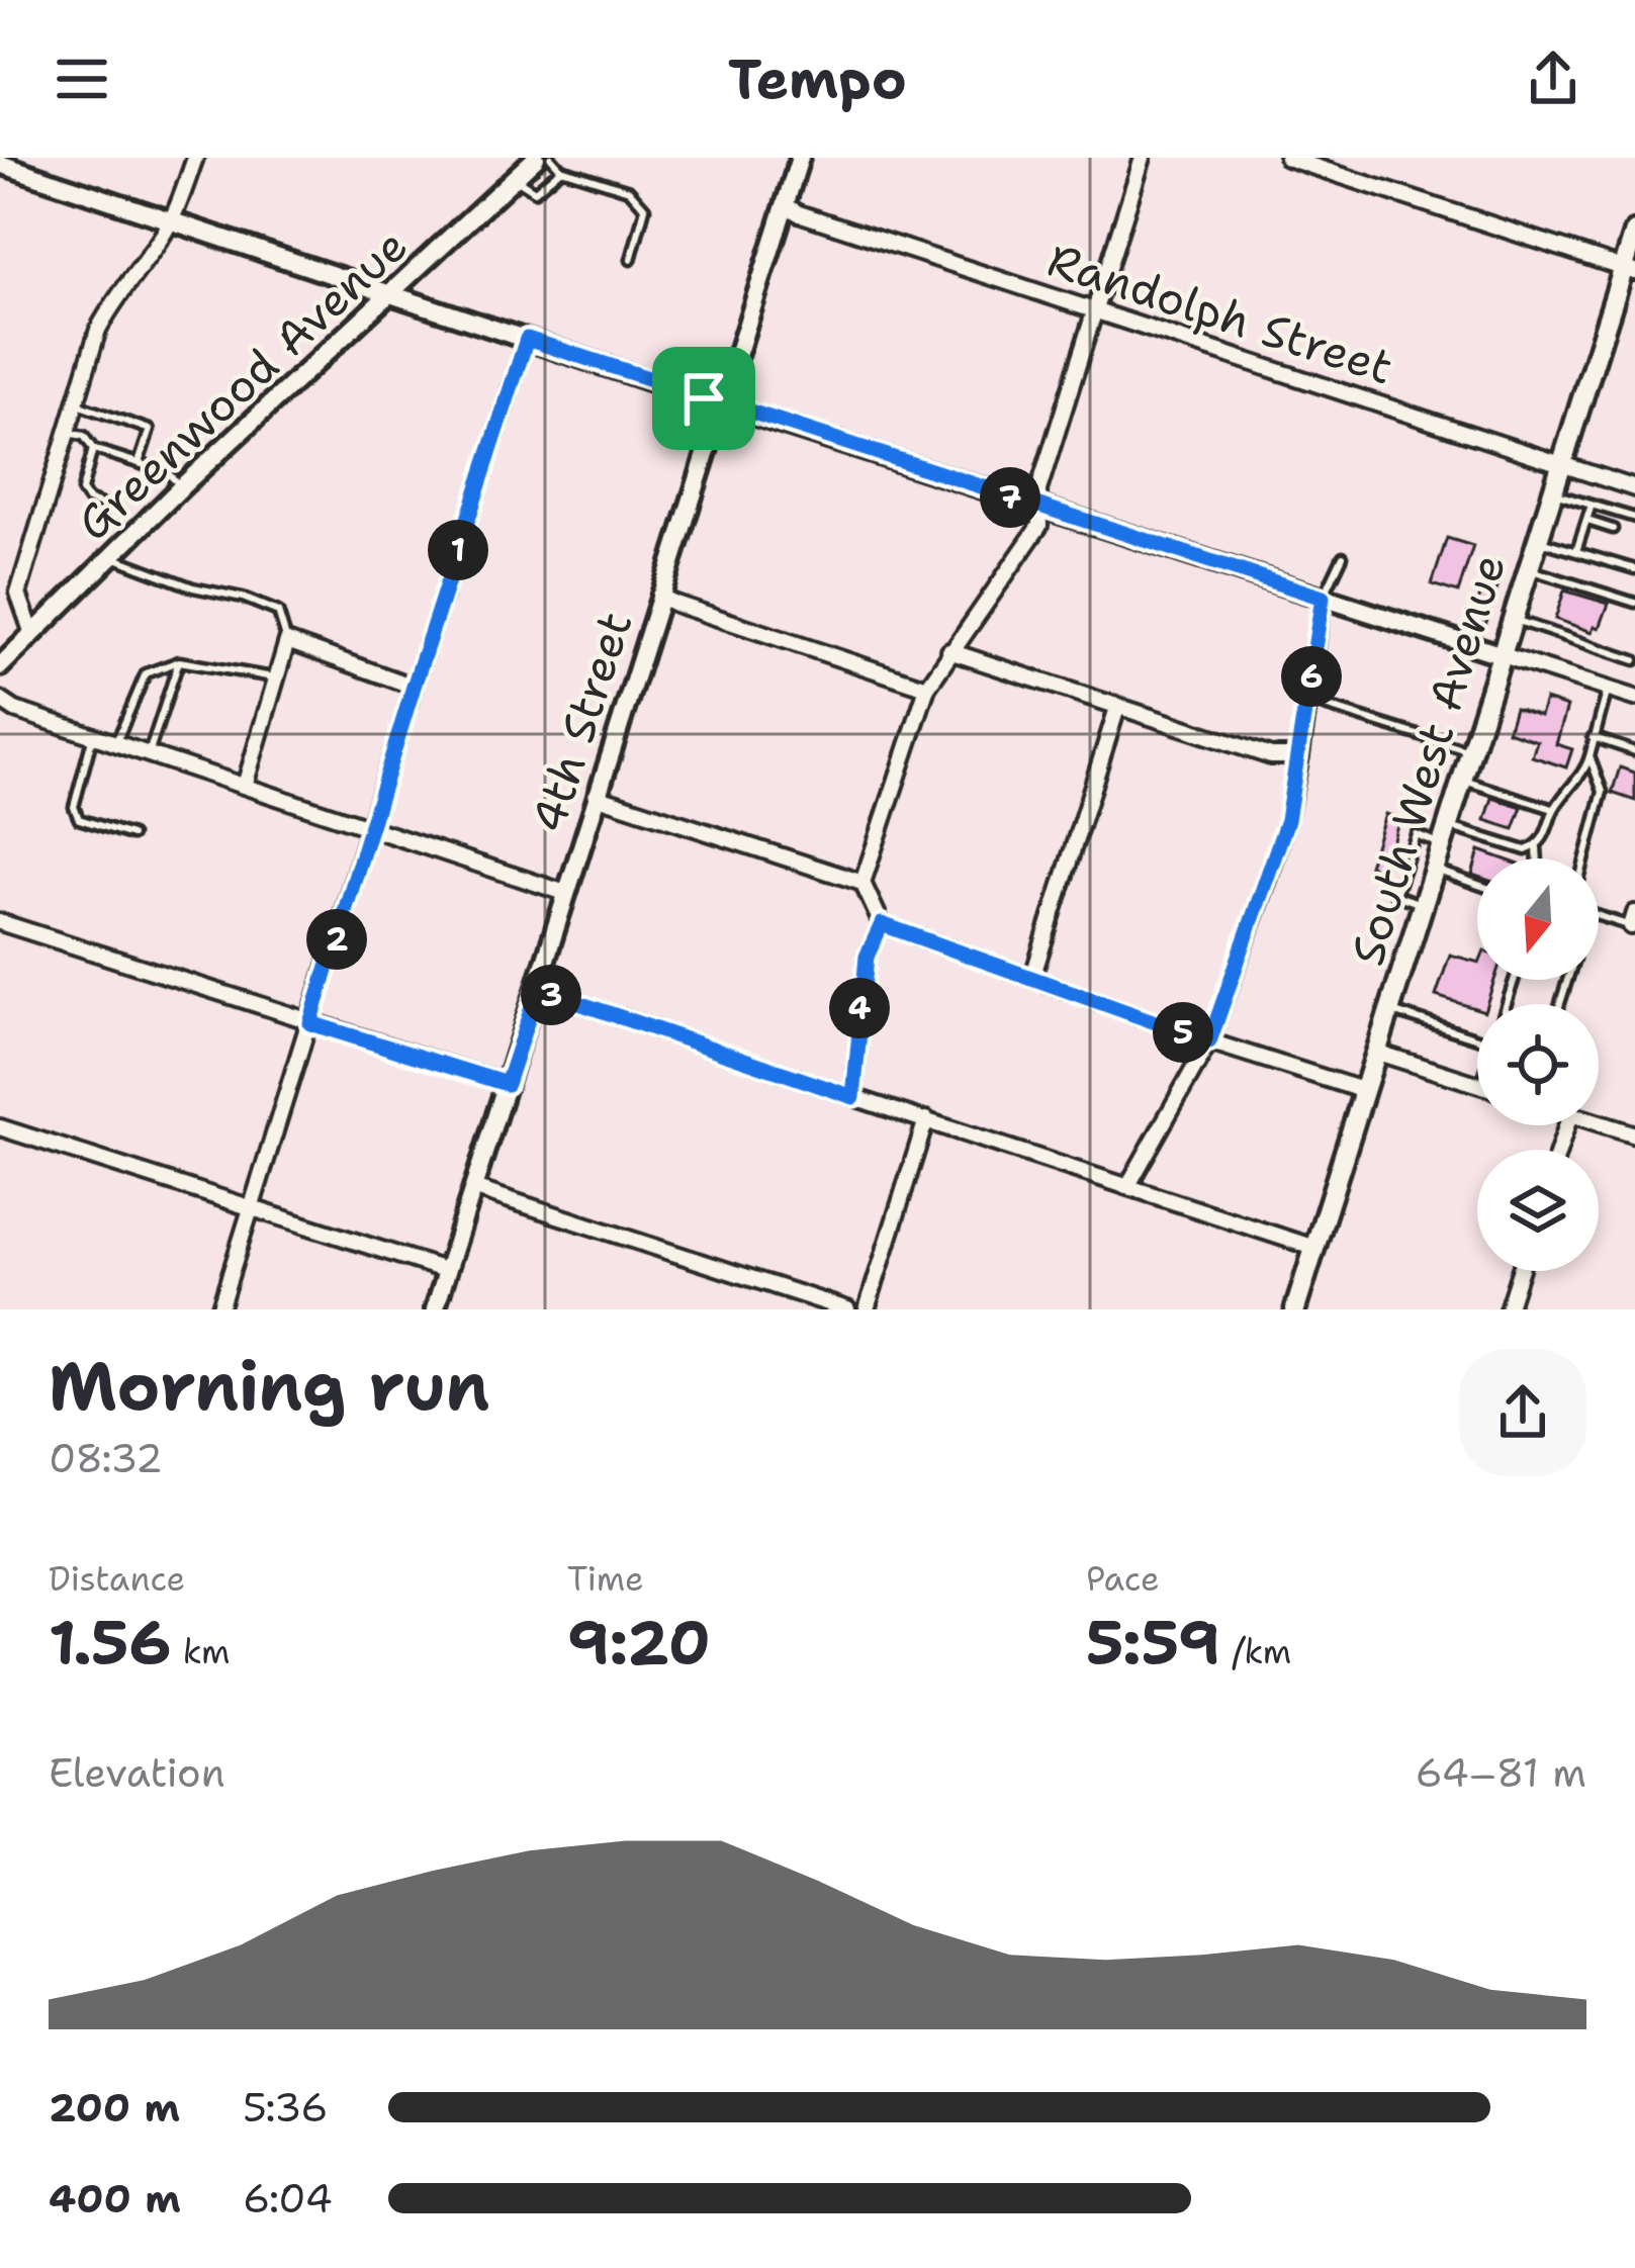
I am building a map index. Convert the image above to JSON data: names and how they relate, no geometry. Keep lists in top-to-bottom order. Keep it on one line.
{"streets":{"main road":["South West Avenue"],"street":["Randolph Street","Greenwood Avenue","4th Street"]},"crossings":[["Randolph Street","4th Street"],["Randolph Street","South West Avenue"]],"north":"bottom","page":{"header":"Tempo","pins":["7","1","6","2","3","4","5"],"heading":["Morning run","08:32"],"stats":[["Distance","1.56 km"],["Time","9:20"],["Pace","5:59 /km"]],"chart":["Elevation","64–81 m"],"list":[{"name":"200 m","note":"5:36"},{"name":"400 m","note":"6:04"}]}}
